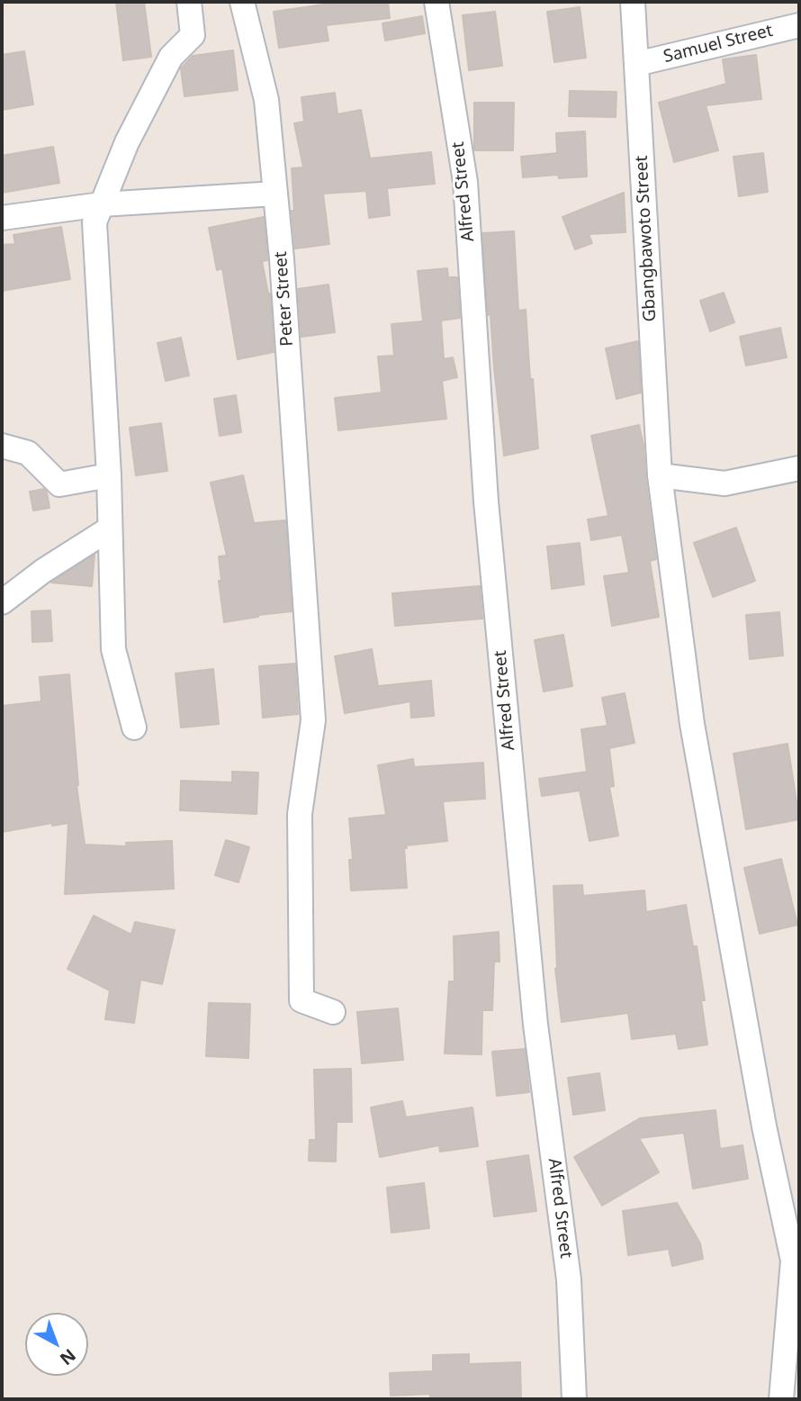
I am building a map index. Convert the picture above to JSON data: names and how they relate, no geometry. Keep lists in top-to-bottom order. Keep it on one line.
{"streets":{"street":["Samuel Street","Alfred Street","Gbangbawoto Street","Peter Street"]},"crossings":[["Samuel Street","Gbangbawoto Street"]],"north":"bottom right"}
